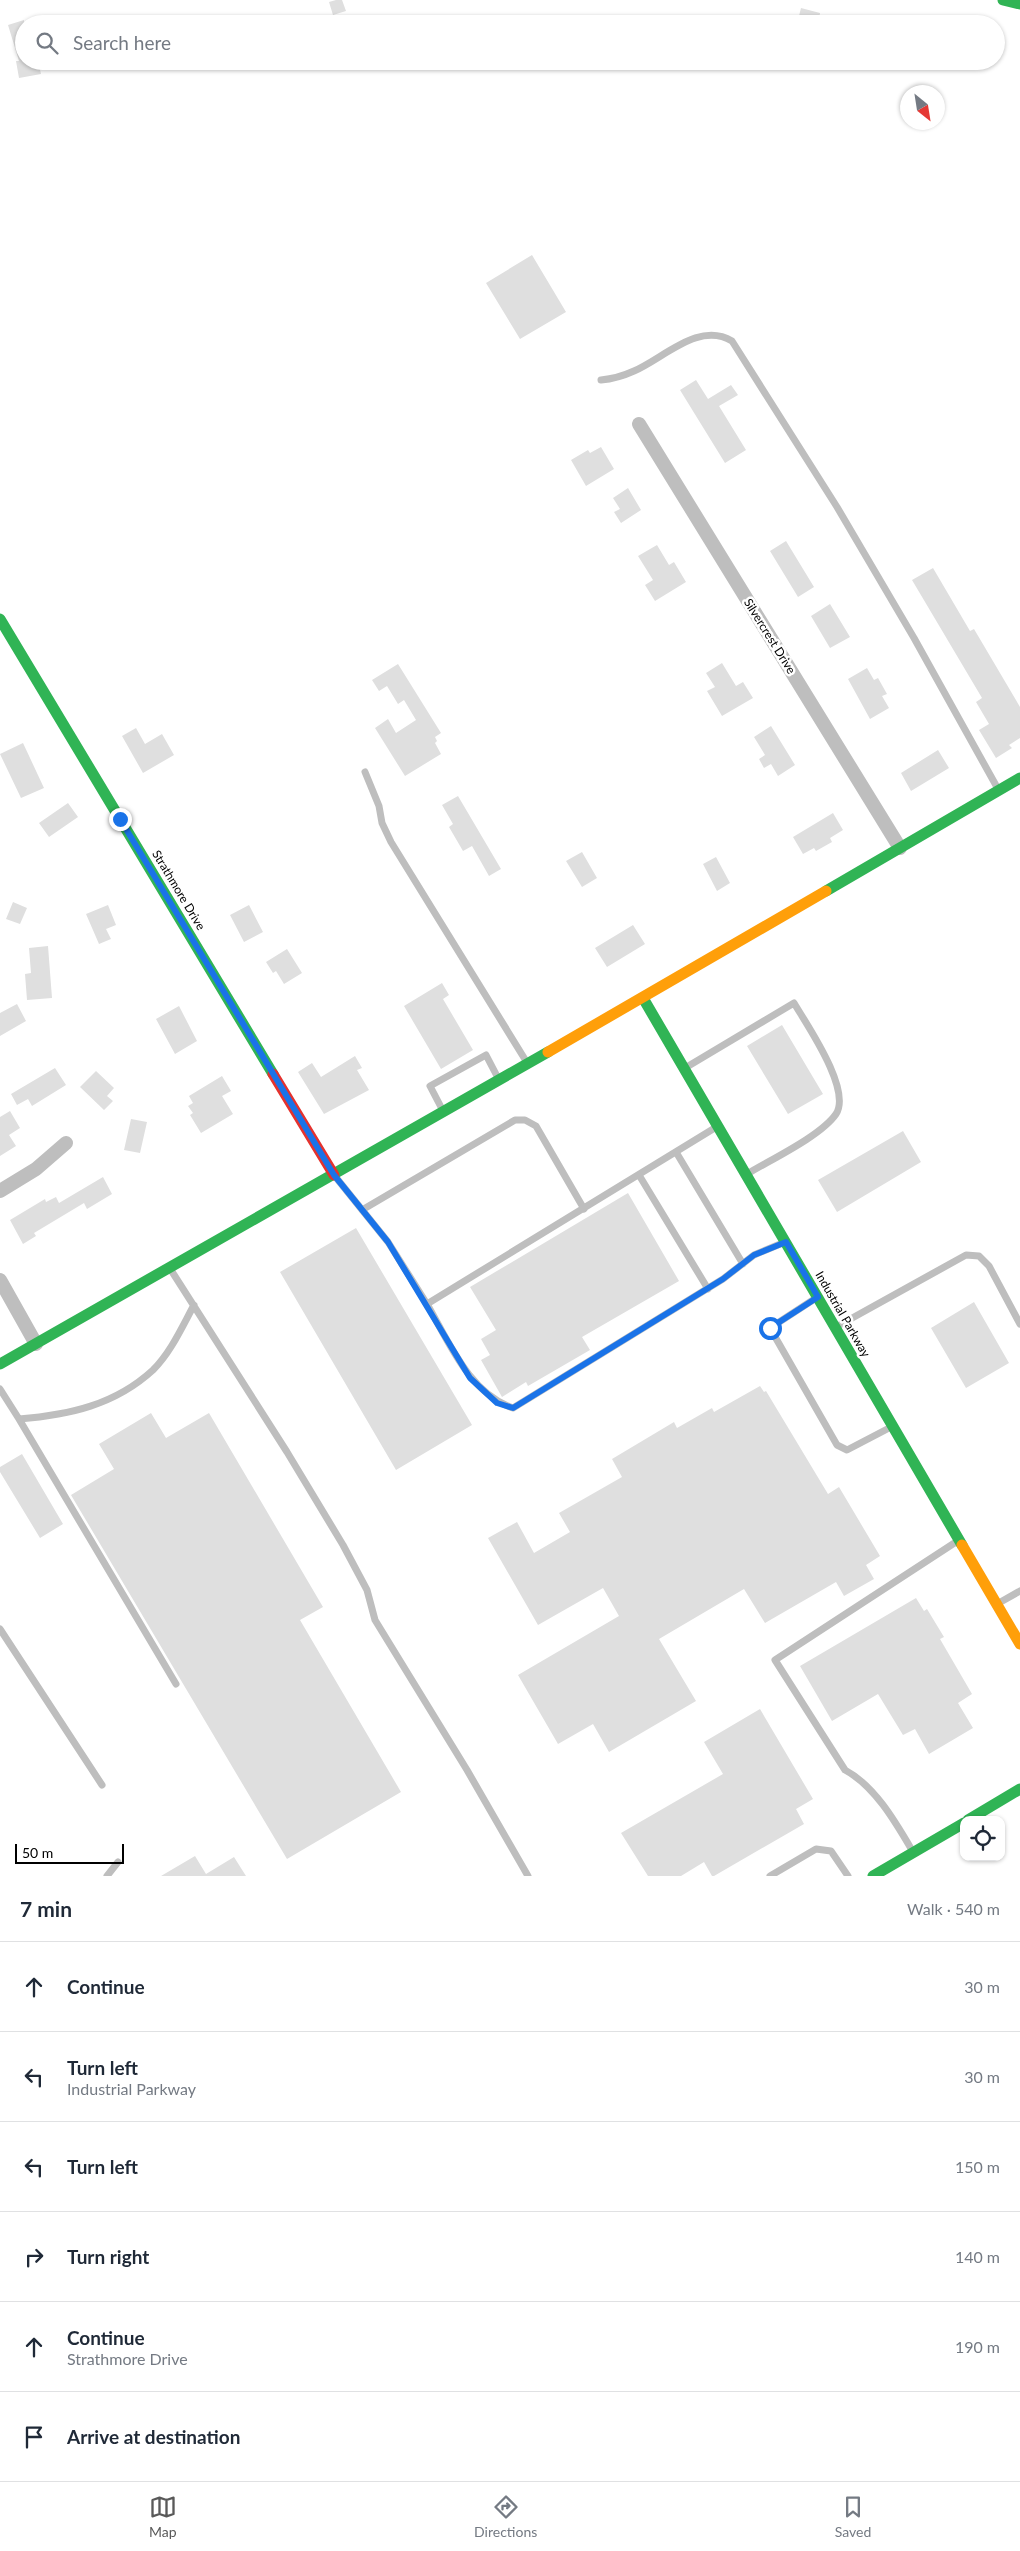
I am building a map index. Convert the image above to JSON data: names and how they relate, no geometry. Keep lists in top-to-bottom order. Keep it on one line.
{"streets":{"street":["Silvercrest Drive","Strathmore Drive","Industrial Parkway"]},"scale_bar":"50 m","north":"bottom right","page":{"search":"Search here","scale":"50 m","heading":["7 min","Walk · 540 m"],"list":[["Continue","30 m"],["Turn left","Industrial Parkway","30 m"],["Turn left","150 m"],["Turn right","140 m"],["Continue","Strathmore Drive","190 m"],"Arrive at destination"],"nav":["Map","Directions","Saved"]}}
